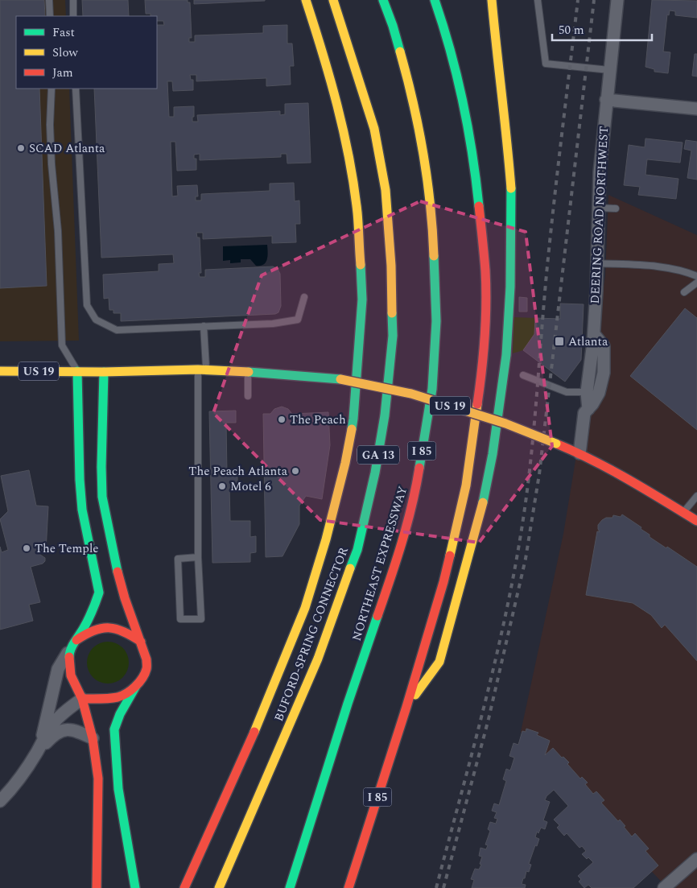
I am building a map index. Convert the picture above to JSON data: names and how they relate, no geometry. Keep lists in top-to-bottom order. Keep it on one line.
{"streets":{"main road":["US 19","I 85","GA 13","NORTHEAST EXPRESSWAY","BUFORD-SPRING CONNECTOR"],"street":["DEERING ROAD NORTHWEST"]},"crossings":[["DEERING ROAD NORTHWEST","US 19"]],"places":{"other":["SCAD Atlanta","The Peach","The Peach Atlanta","Motel 6","The Temple"],"transit":["Atlanta"]},"legend":["Fast","Slow","Jam"],"scale_bar":"50 m"}
